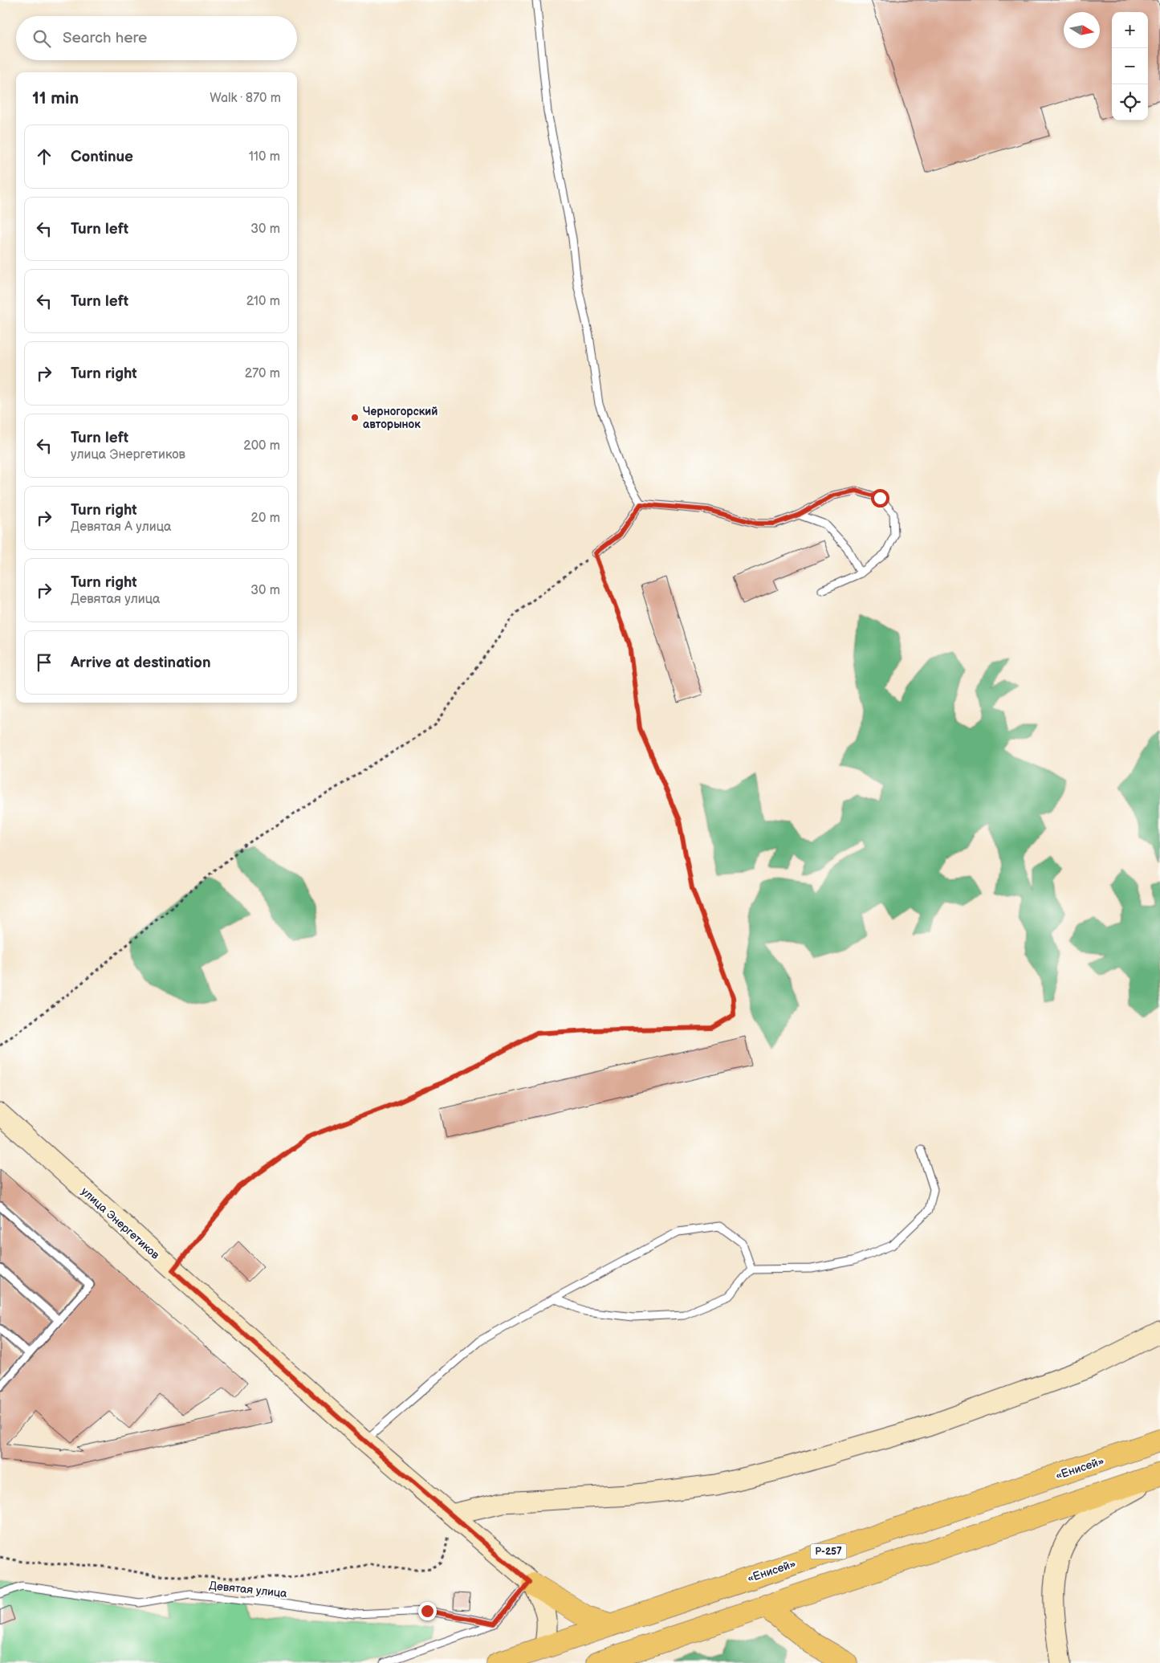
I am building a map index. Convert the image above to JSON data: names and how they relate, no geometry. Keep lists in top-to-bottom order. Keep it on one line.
{"streets":{"highway":["«Енисей»","Р-257"],"main road":["улица Энергетиков"],"lane":["Девятая улица"]},"places":["Черногорский авторынок"],"north":"right","page":{"map_buttons":["+","−"],"search":"Search here","heading":["11 min","Walk · 870 m"],"list":[["Continue","110 m"],["Turn left","30 m"],["Turn left","210 m"],["Turn right","270 m"],["Turn left","улица Энергетиков","200 m"],["Turn right","Девятая А улица","20 m"],["Turn right","Девятая улица","30 m"],"Arrive at destination"]}}
